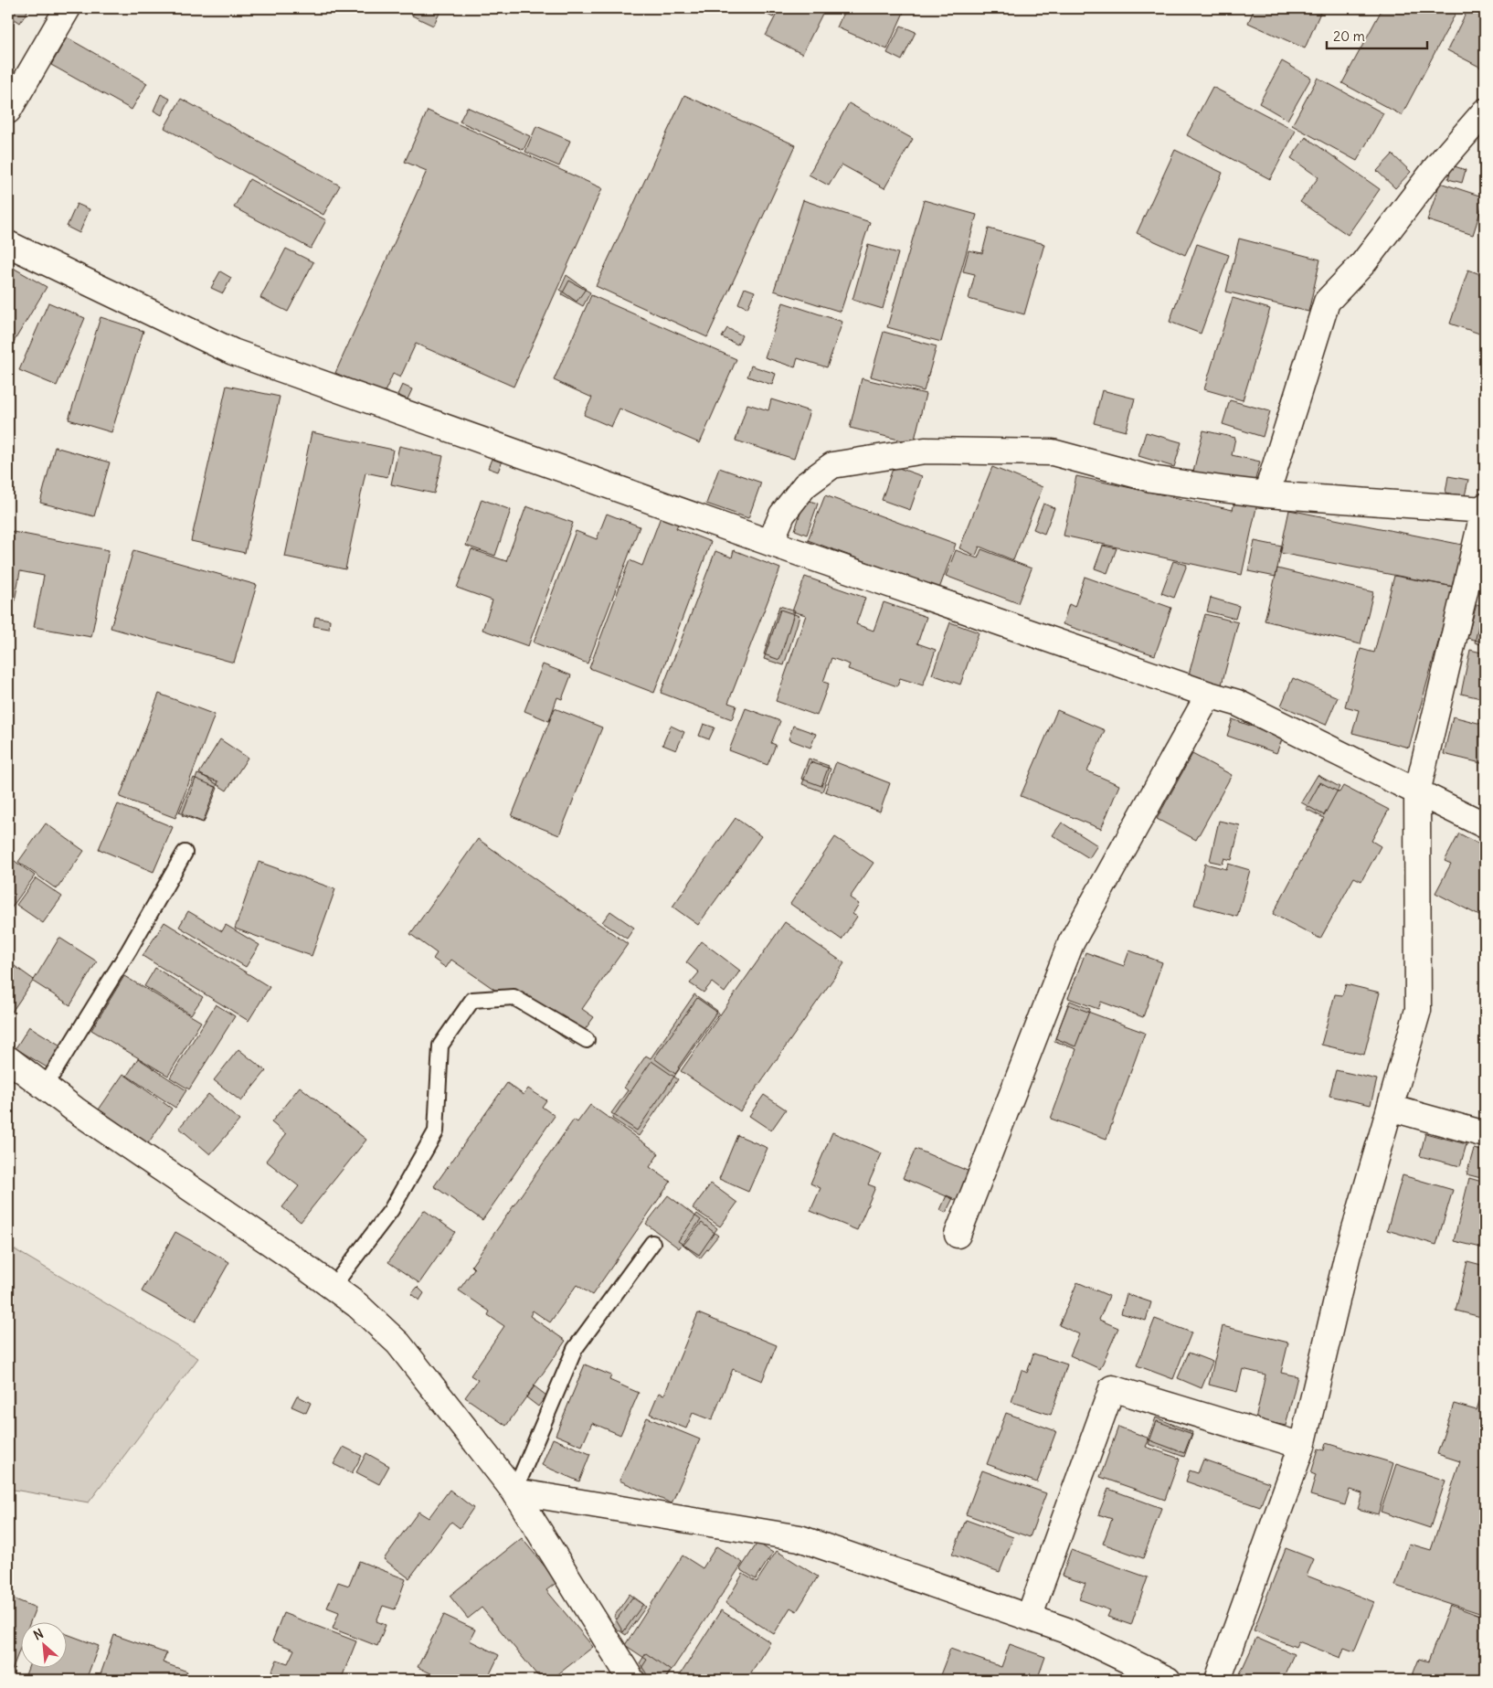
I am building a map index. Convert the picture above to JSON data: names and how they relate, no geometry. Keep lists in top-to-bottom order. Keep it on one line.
{"scale_bar":"20 m","north":"top left"}
